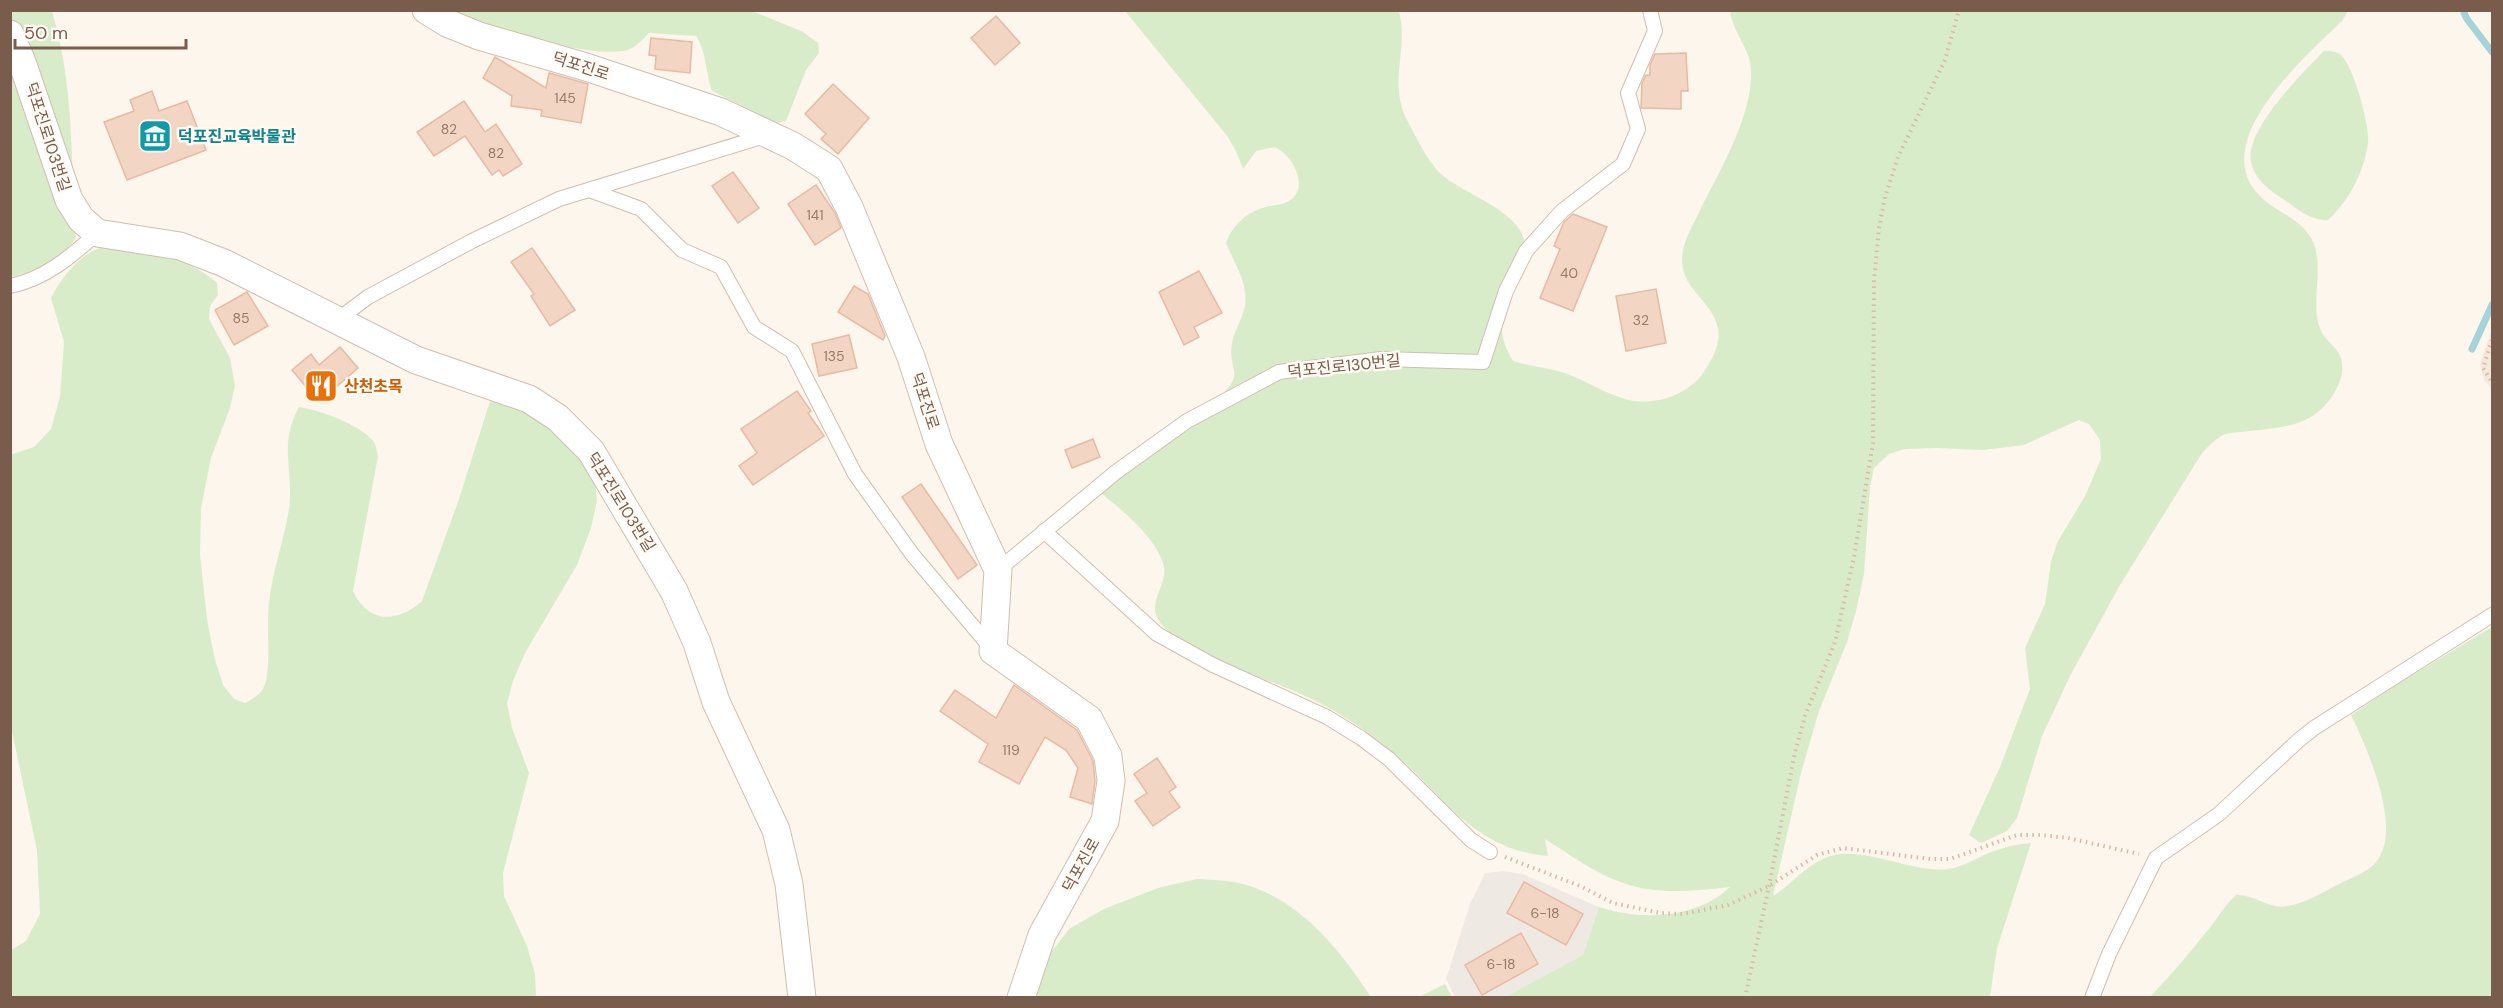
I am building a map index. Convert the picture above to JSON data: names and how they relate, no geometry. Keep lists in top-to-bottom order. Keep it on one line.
{"streets":{"street":["덕포진로","덕포진로103번길"],"lane":["덕포진로130번길"]},"crossings":[["덕포진로","덕포진로130번길"]],"places":{"museum":["덕포진교육박물관"],"restaurant":["산천초목"]},"house_numbers":["145","82","82","141","40","85","32","135","119","6-18","6-18"],"scale_bar":"50 m"}
